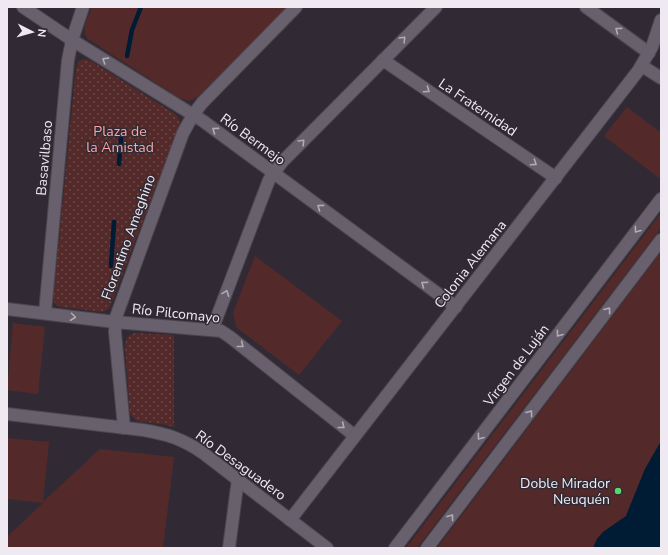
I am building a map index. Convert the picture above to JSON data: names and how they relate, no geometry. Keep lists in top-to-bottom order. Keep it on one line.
{"streets":{"street":["La Fraternidad","Río Bermejo","Basavilbaso","Florentino Ameghino","Colonia Alemana","Río Pilcomayo","Virgen de Luján","Río Desaguadero"]},"crossings":[["La Fraternidad","Colonia Alemana"],["Río Bermejo","Basavilbaso"],["Río Bermejo","Florentino Ameghino"],["Río Bermejo","Colonia Alemana"],["Basavilbaso","Río Pilcomayo"],["Florentino Ameghino","Río Pilcomayo"],["Florentino Ameghino","Río Desaguadero"],["Colonia Alemana","Río Pilcomayo"],["Colonia Alemana","Río Desaguadero"]],"one_way":["La Fraternidad","Río Bermejo","Río Pilcomayo"],"parks":["Plaza de la Amistad"],"places":["Doble Mirador Neuquén"],"north":"right"}
